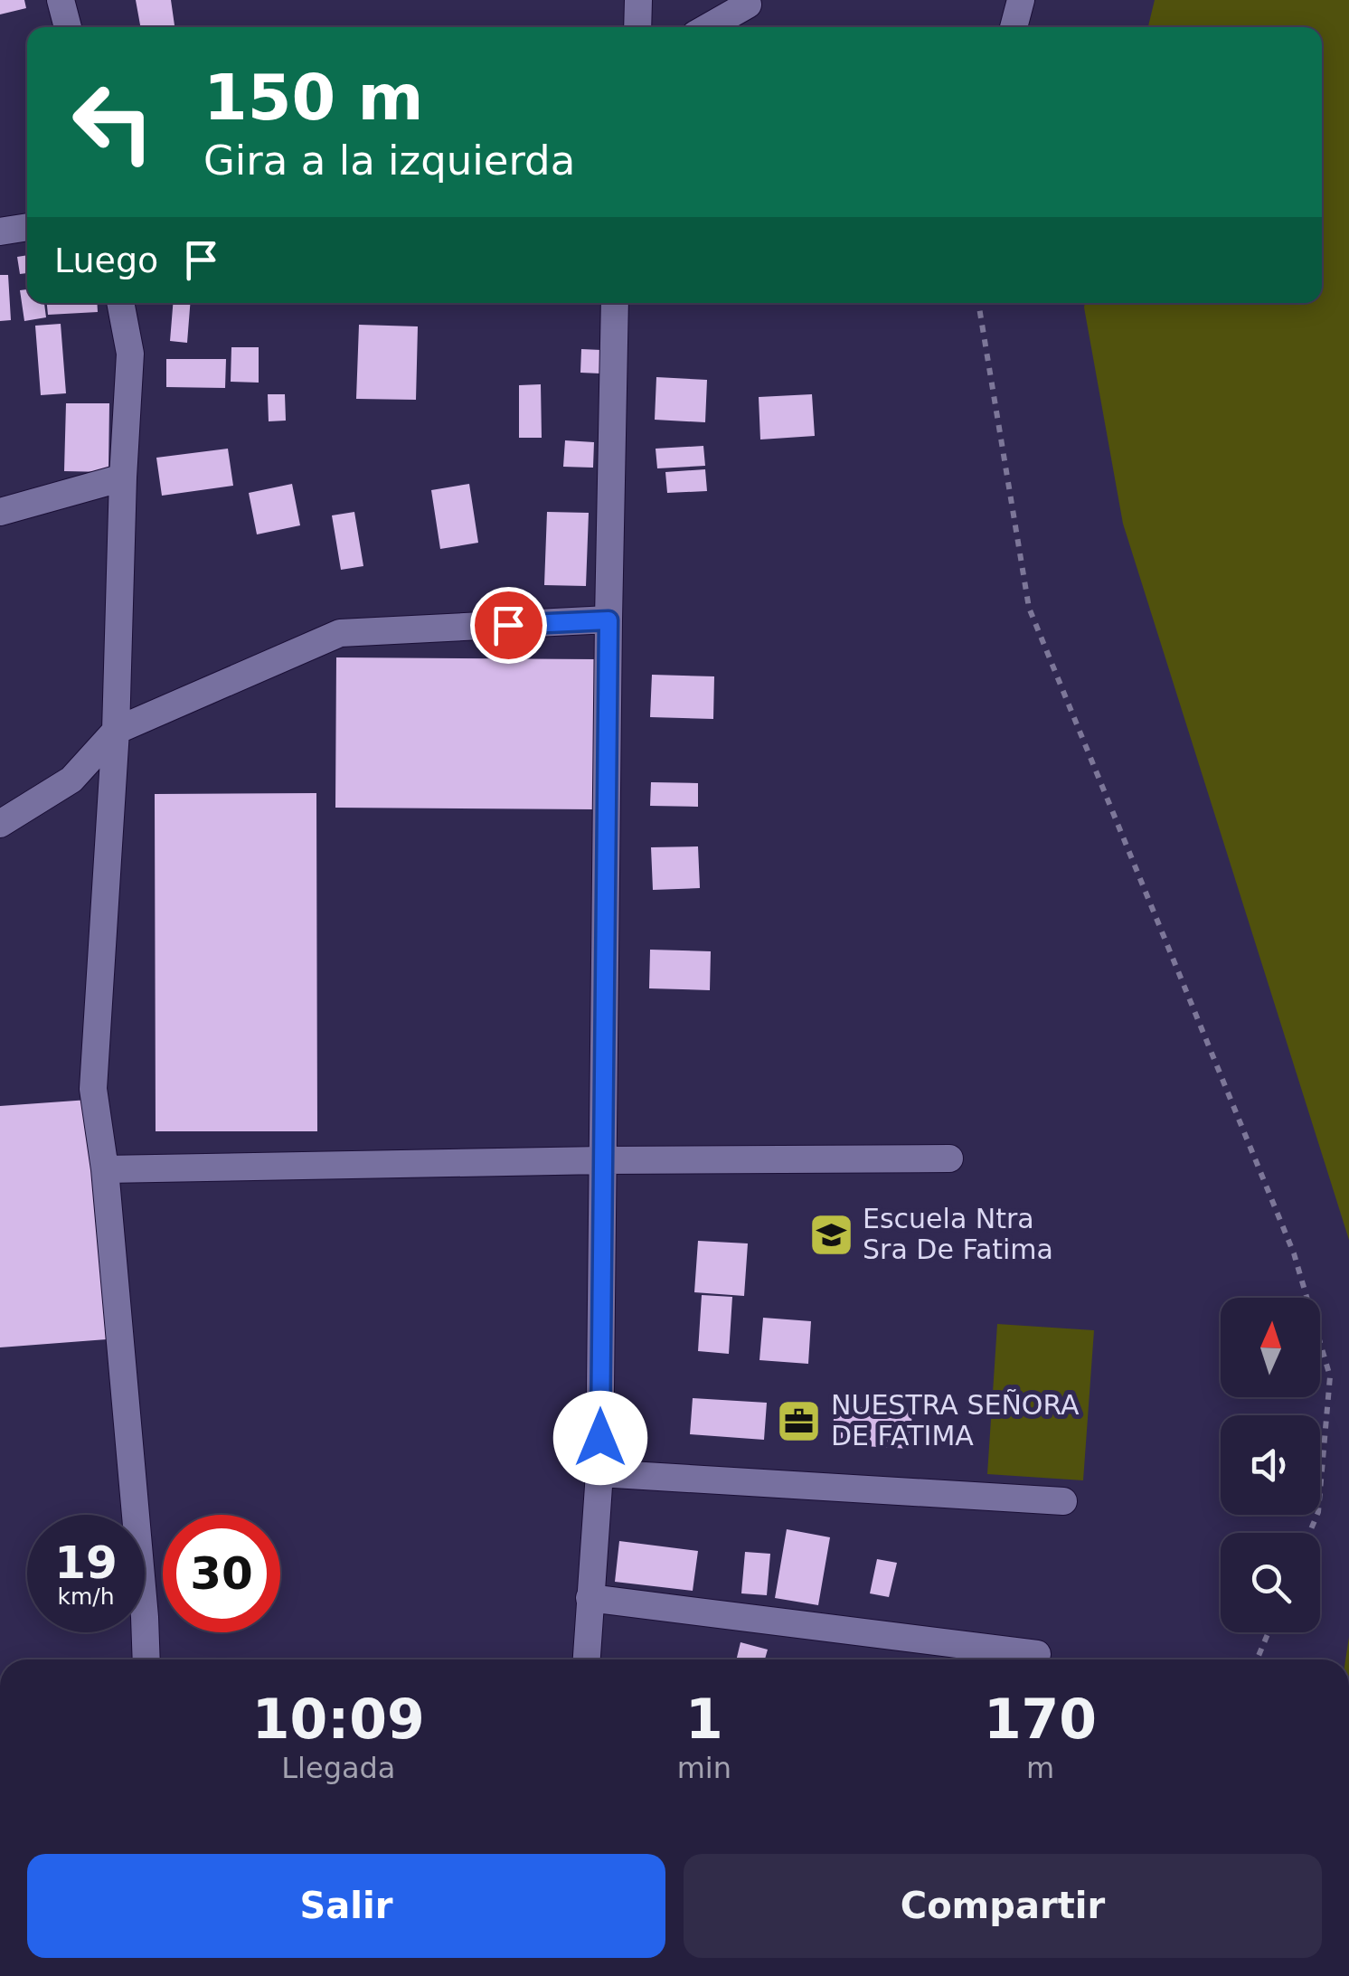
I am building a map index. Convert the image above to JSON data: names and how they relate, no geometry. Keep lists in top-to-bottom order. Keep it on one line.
{"places":{"school or university":["Escuela Ntra Sra De Fatima"],"office":["NUESTRA SEÑORA DE FATIMA"]},"north":"top","page":{"turn":["150 m","Gira a la izquierda"],"then":"Luego","speed":"19 km/h","limit":"30","eta":["10:09","Llegada","1","min","170","m"],"buttons":["Salir","Compartir"]}}
